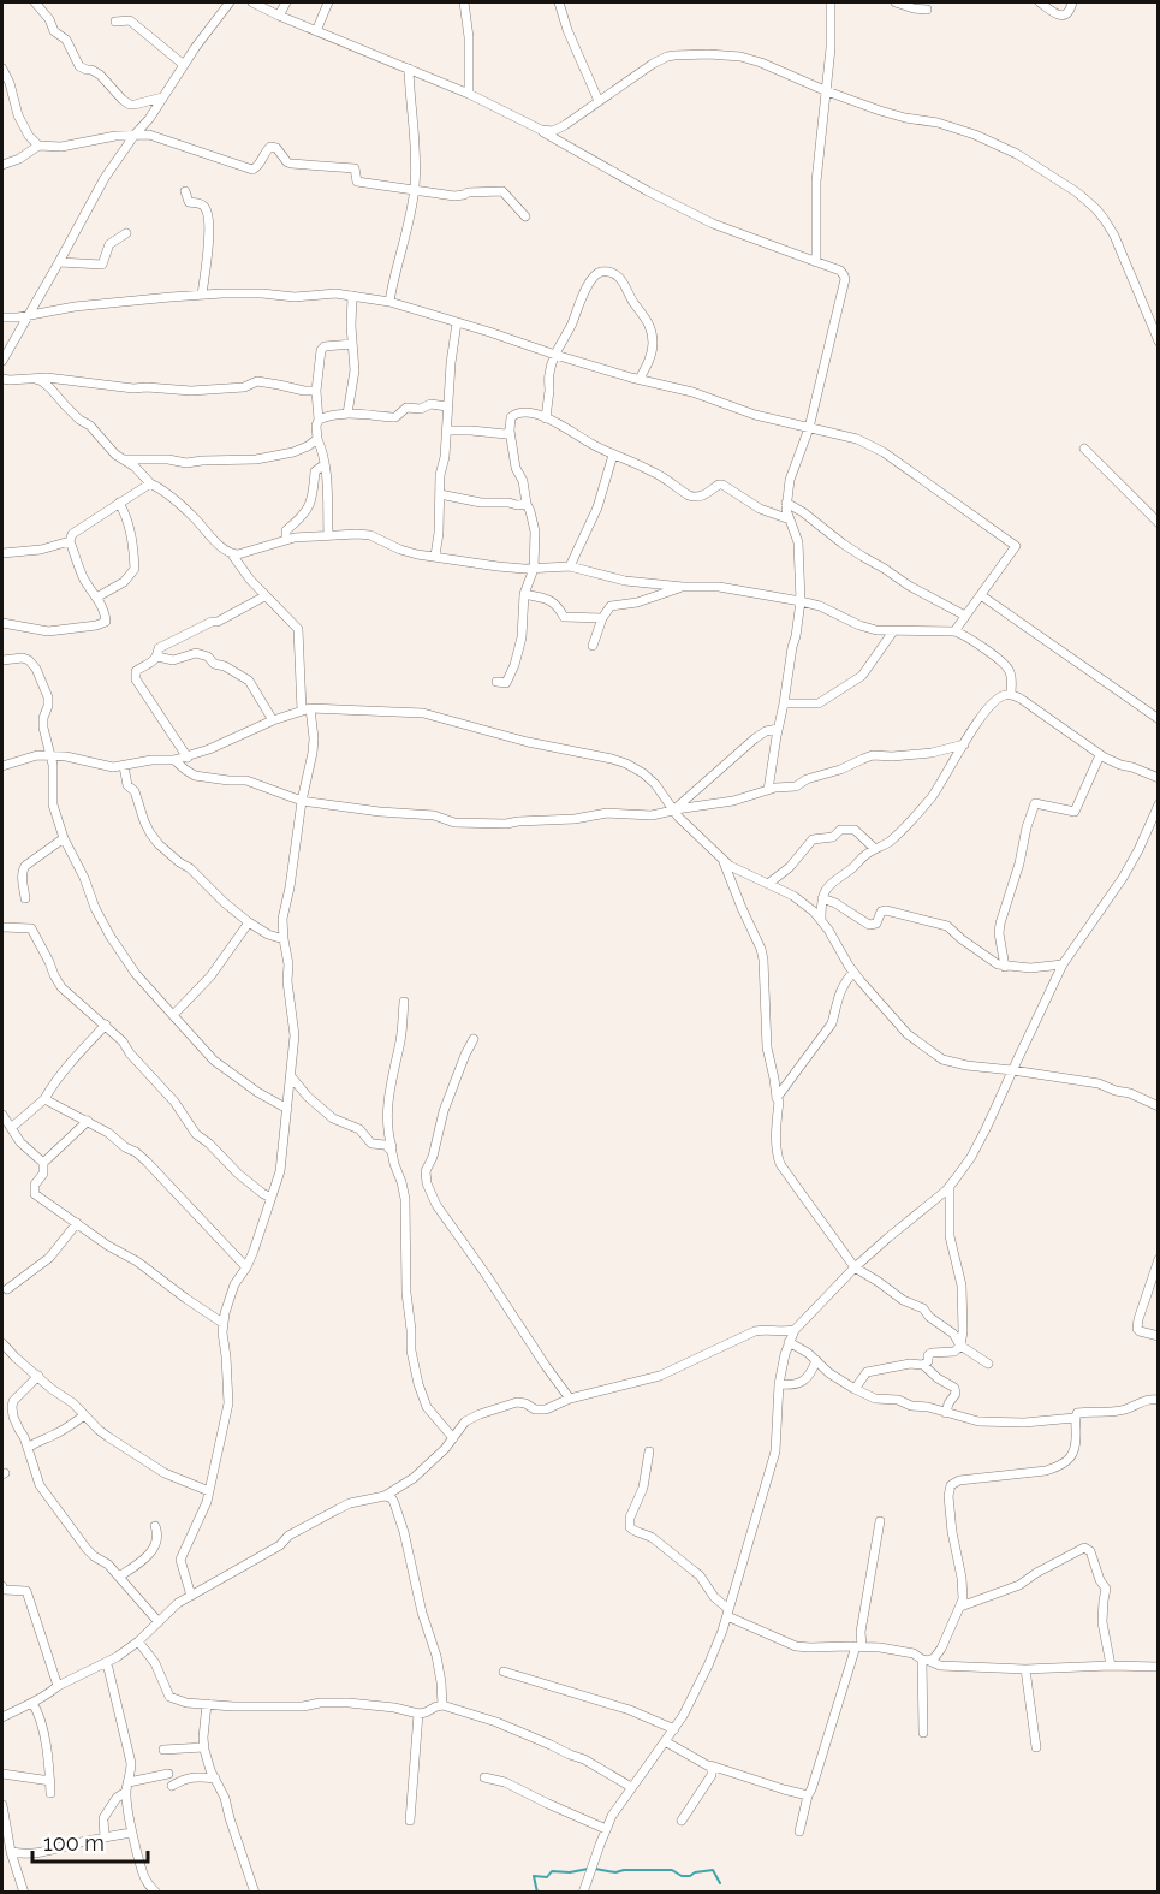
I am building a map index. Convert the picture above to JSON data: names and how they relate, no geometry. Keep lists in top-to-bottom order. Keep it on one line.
{"scale_bar":"100 m"}
